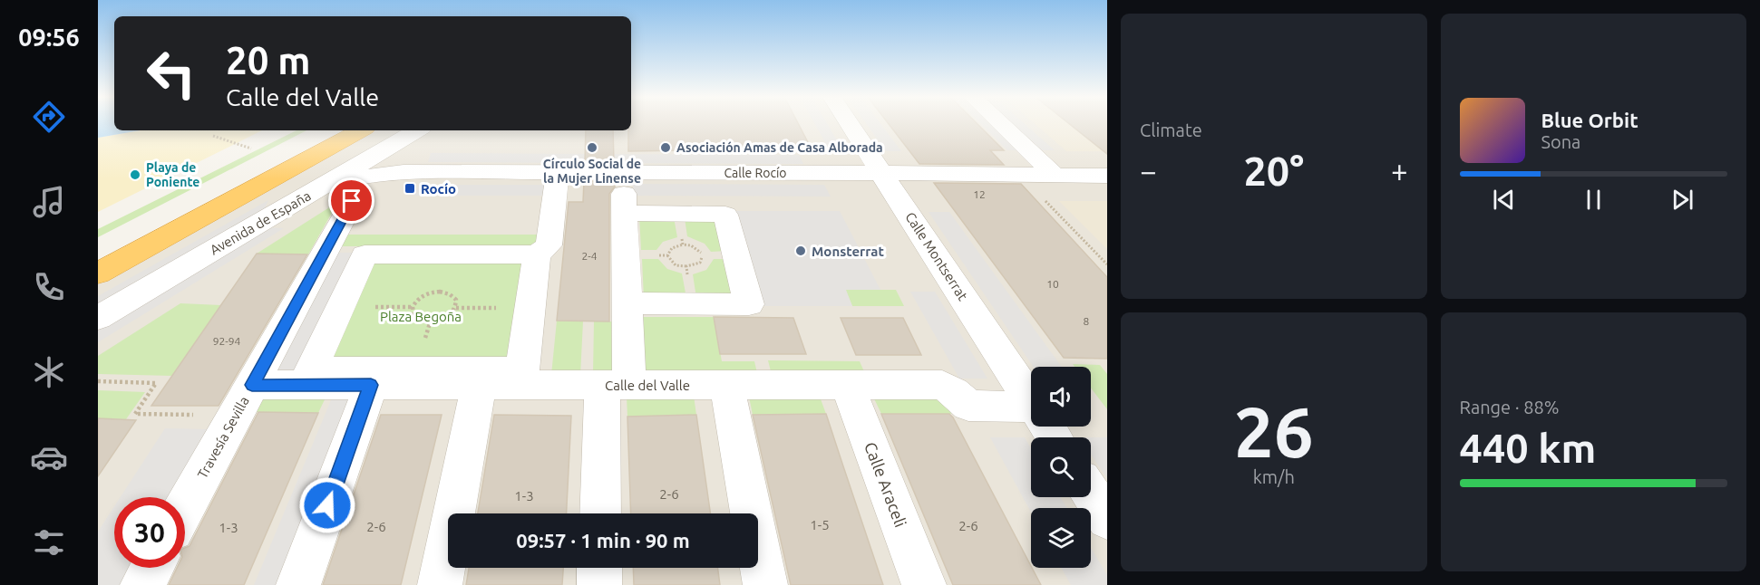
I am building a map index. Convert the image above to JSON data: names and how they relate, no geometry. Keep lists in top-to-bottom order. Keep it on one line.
{"streets":{"street":["Calle Rocío","Avenida de España","Calle Montserrat","Calle del Valle","Travesía Sevilla","Calle Araceli"]},"crossings":[["Calle Rocío","Avenida de España"],["Calle Rocío","Calle Montserrat"],["Calle del Valle","Travesía Sevilla"],["Calle del Valle","Calle Araceli"]],"parks":["Plaza Begoña"],"places":{"other":["Círculo Social de la Mujer Linense","Asociación Amas de Casa Alborada","Playa de Poniente","Monsterrat"],"transit":["Rocío"]},"house_numbers":["12","2-4","10","8","92-94","2-6","1-3","1-5","2-6","2-6","1-3"],"page":{"tabs":"09:56","tile":["Climate",["26","km/h"],["Range · 88%","440 km"]],"turn":["20 m","Calle del Valle"],"song":["Blue Orbit","Sona"],"heat":["−","20°","+"],"limit":"30","trip":"09:57 · 1 min · 90 m"}}
